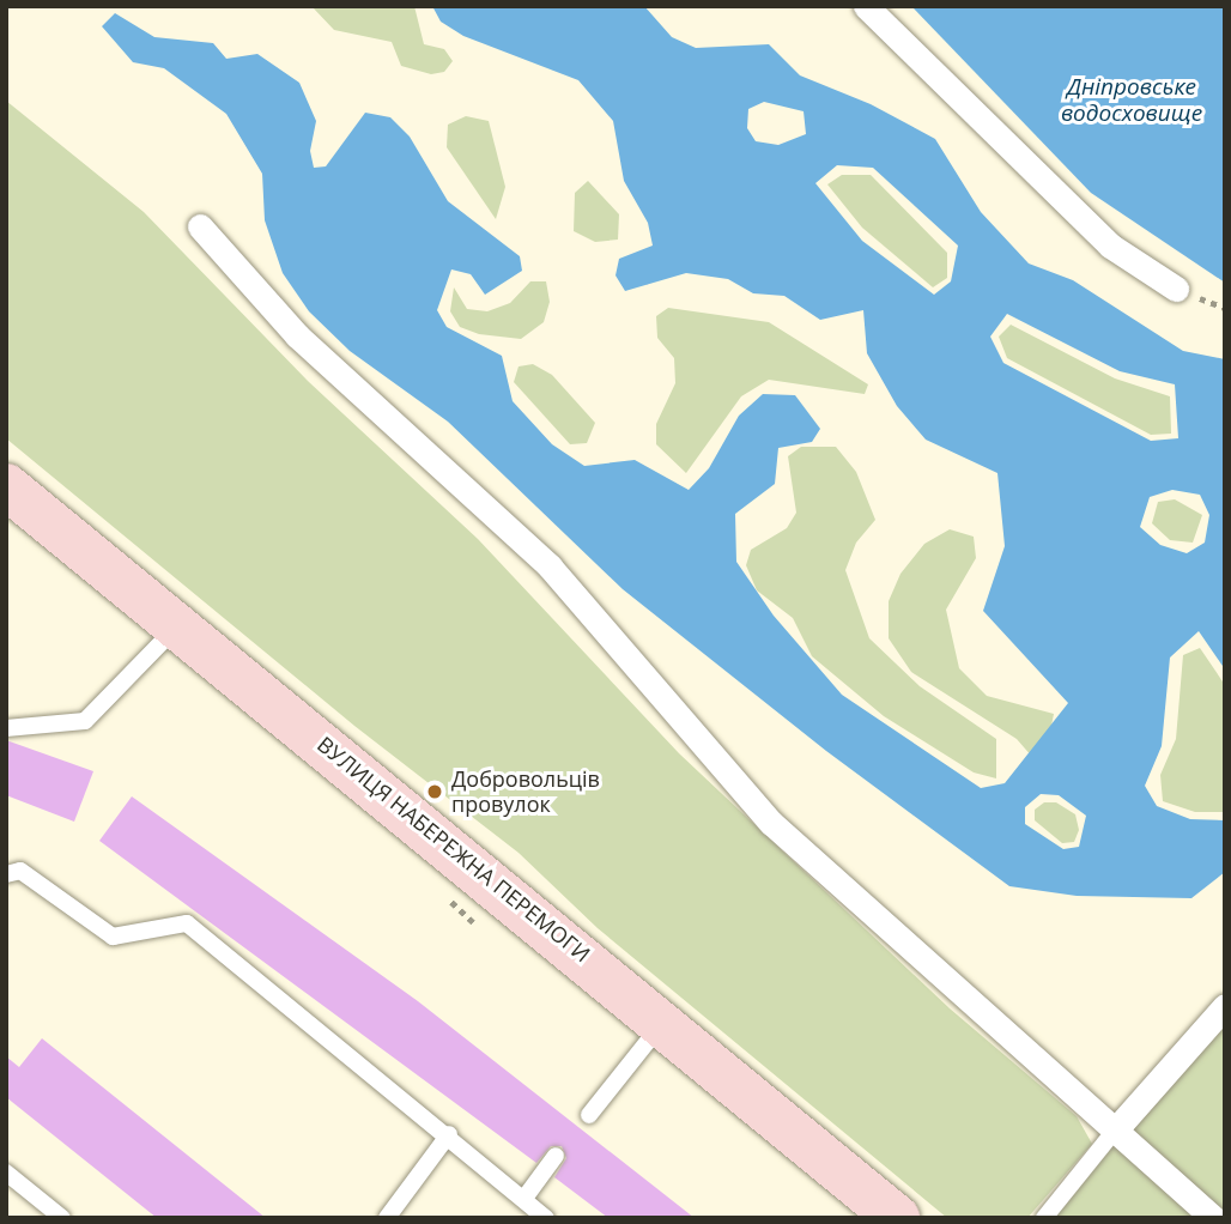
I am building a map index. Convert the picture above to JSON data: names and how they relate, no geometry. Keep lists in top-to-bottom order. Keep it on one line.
{"streets":{"main road":["ВУЛИЦЯ НАБЕРЕЖНА ПЕРЕМОГИ"]},"water":["Дніпровське водосховище"],"places":["Добровольців провулок"]}
